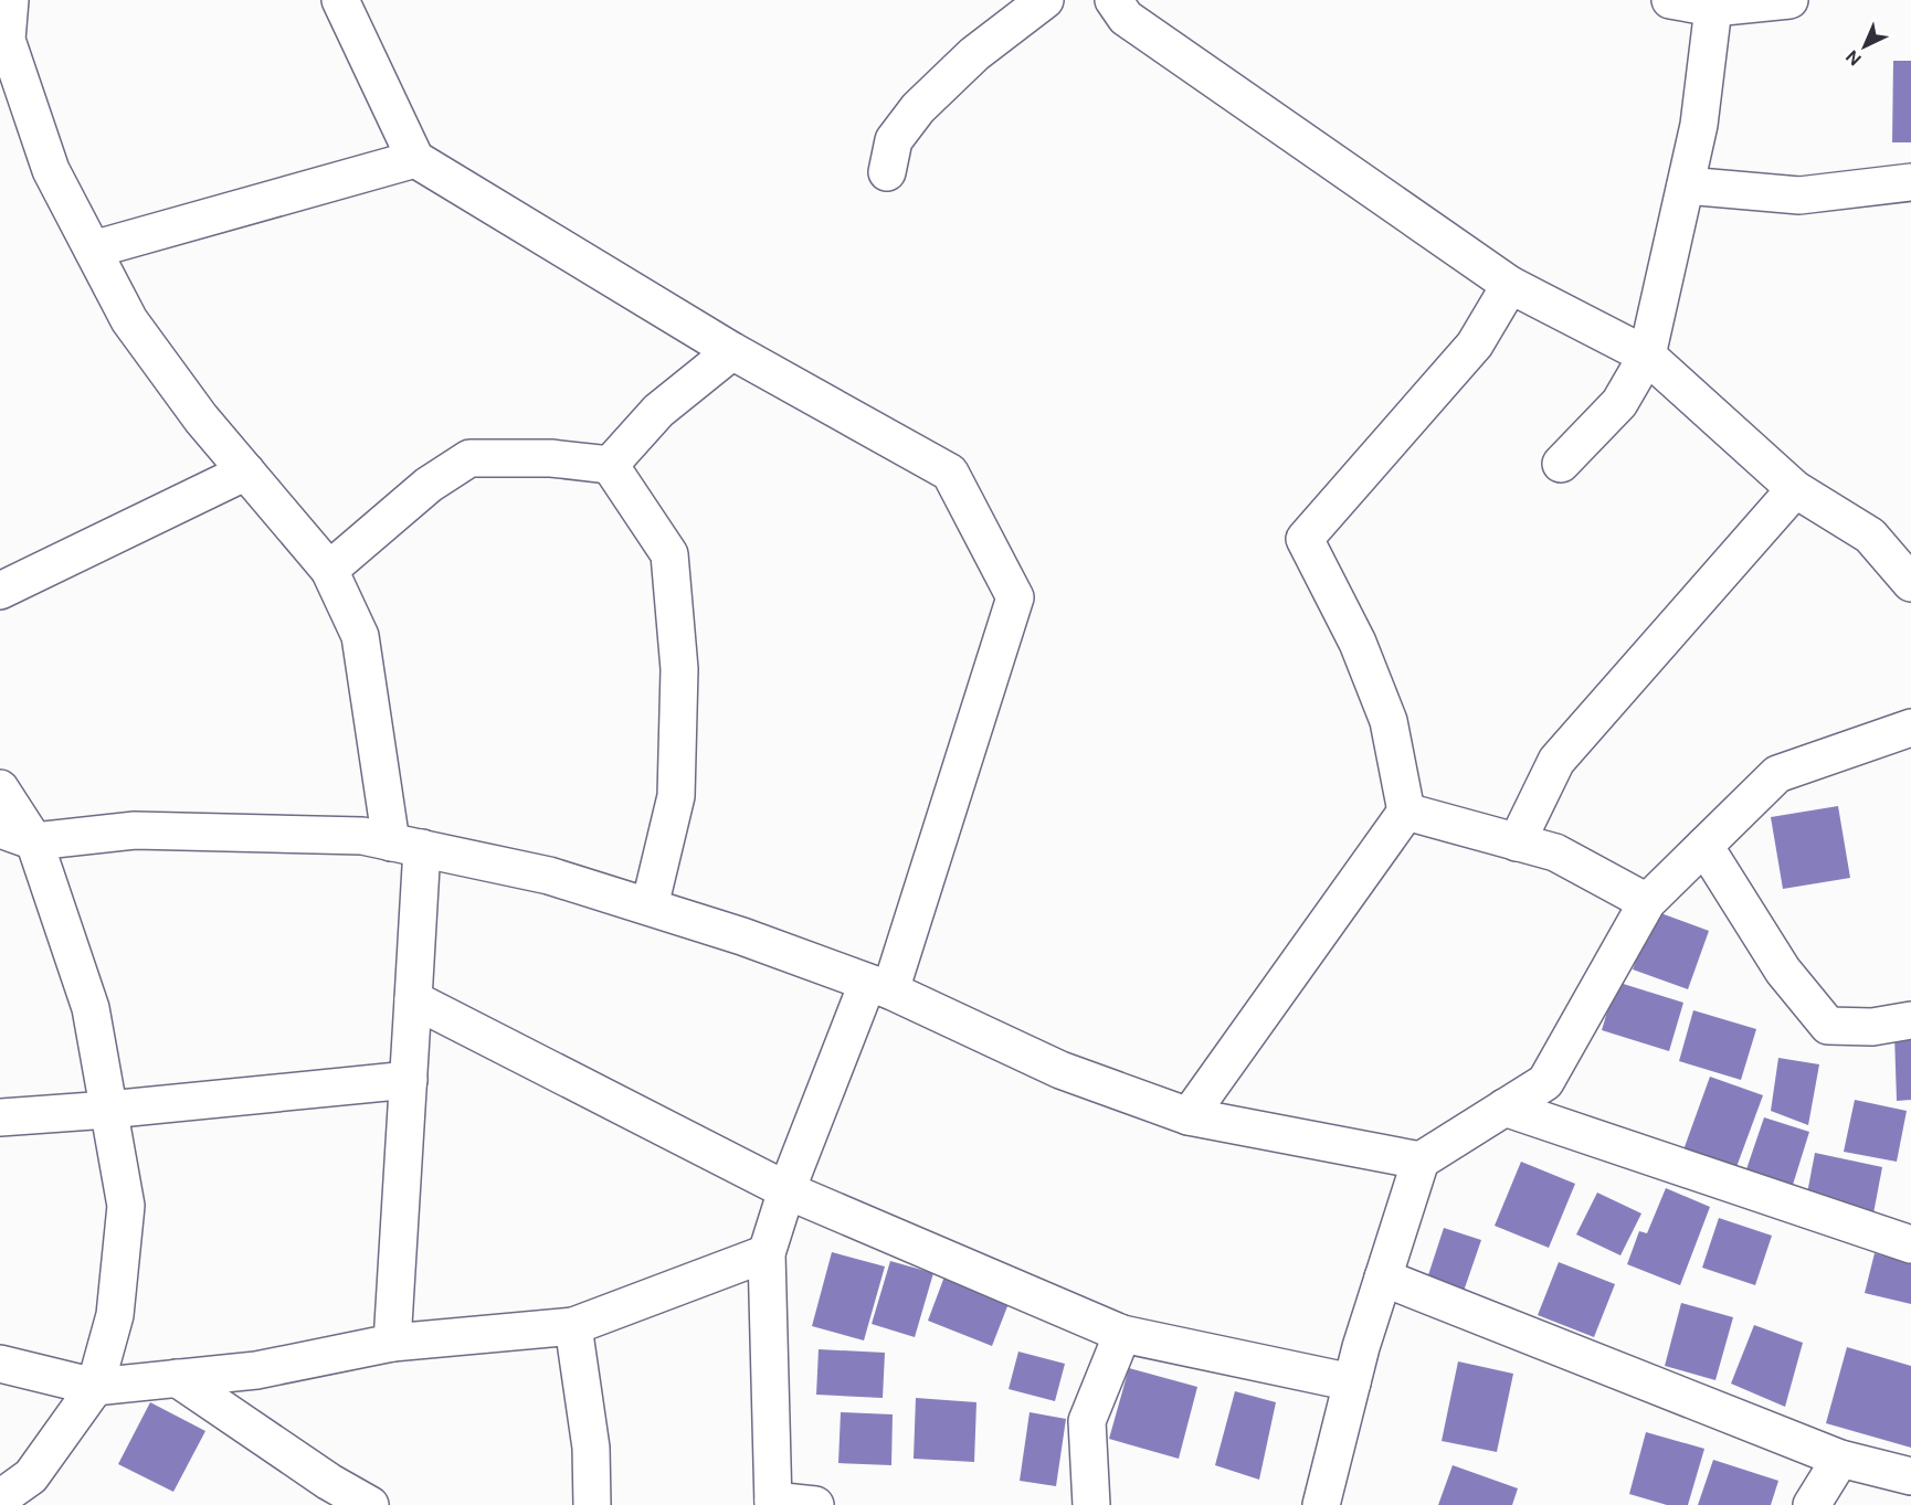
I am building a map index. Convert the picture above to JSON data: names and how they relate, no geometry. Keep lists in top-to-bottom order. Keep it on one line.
{"north":"bottom left"}
